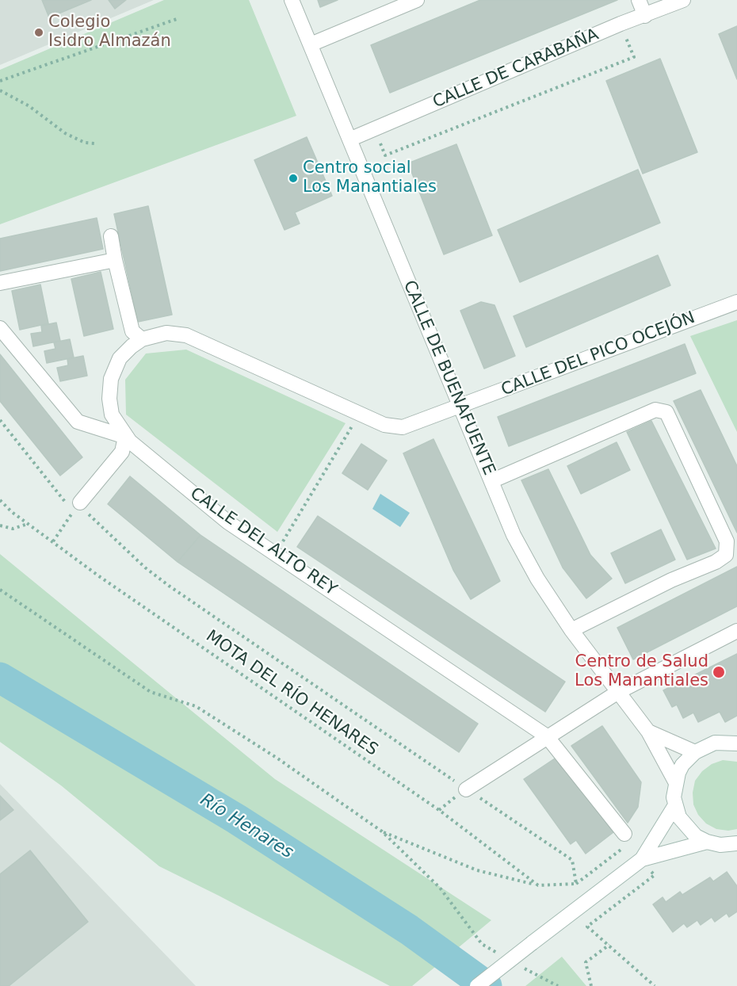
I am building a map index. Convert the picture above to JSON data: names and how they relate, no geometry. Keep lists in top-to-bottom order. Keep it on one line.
{"streets":{"street":["CALLE DE CARABAÑA","CALLE DEL PICO OCEJÓN","CALLE DE BUENAFUENTE","CALLE DEL ALTO REY"],"path":["MOTA DEL RÍO HENARES"]},"crossings":[["CALLE DE CARABAÑA","CALLE DE BUENAFUENTE"],["CALLE DEL PICO OCEJÓN","CALLE DE BUENAFUENTE"],["CALLE DEL PICO OCEJÓN","CALLE DEL ALTO REY"],["CALLE DE BUENAFUENTE","CALLE DEL ALTO REY"]],"water":["Río Henares"],"places":["Colegio Isidro Almazán","Centro social Los Manantiales","Centro de Salud Los Manantiales"]}
